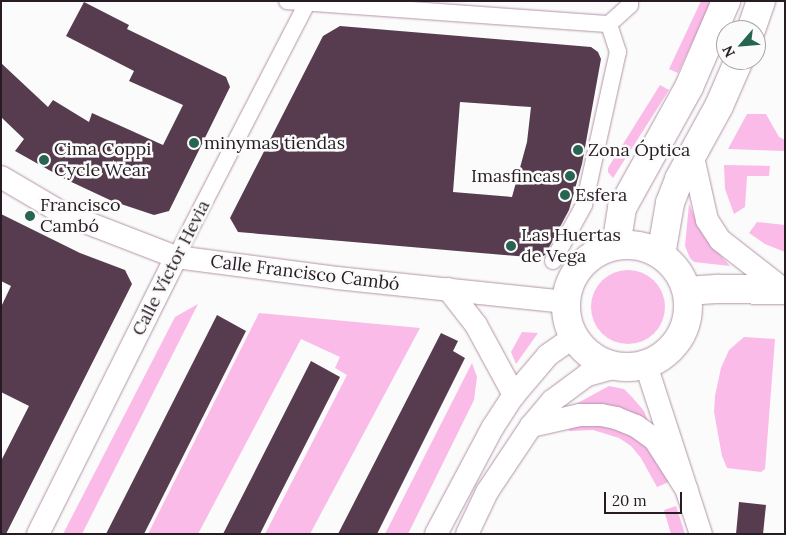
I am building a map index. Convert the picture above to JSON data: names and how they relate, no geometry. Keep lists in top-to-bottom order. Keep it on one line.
{"streets":{"street":["Calle Víctor Hevia","Calle Francisco Cambó"]},"crossings":[["Calle Víctor Hevia","Calle Francisco Cambó"]],"places":["minymas tiendas","Zona Óptica","Cima Coppi Cycle Wear","Imasfincas","Esfera","Francisco Cambó","Las Huertas de Vega"],"scale_bar":"20 m","north":"bottom left"}
